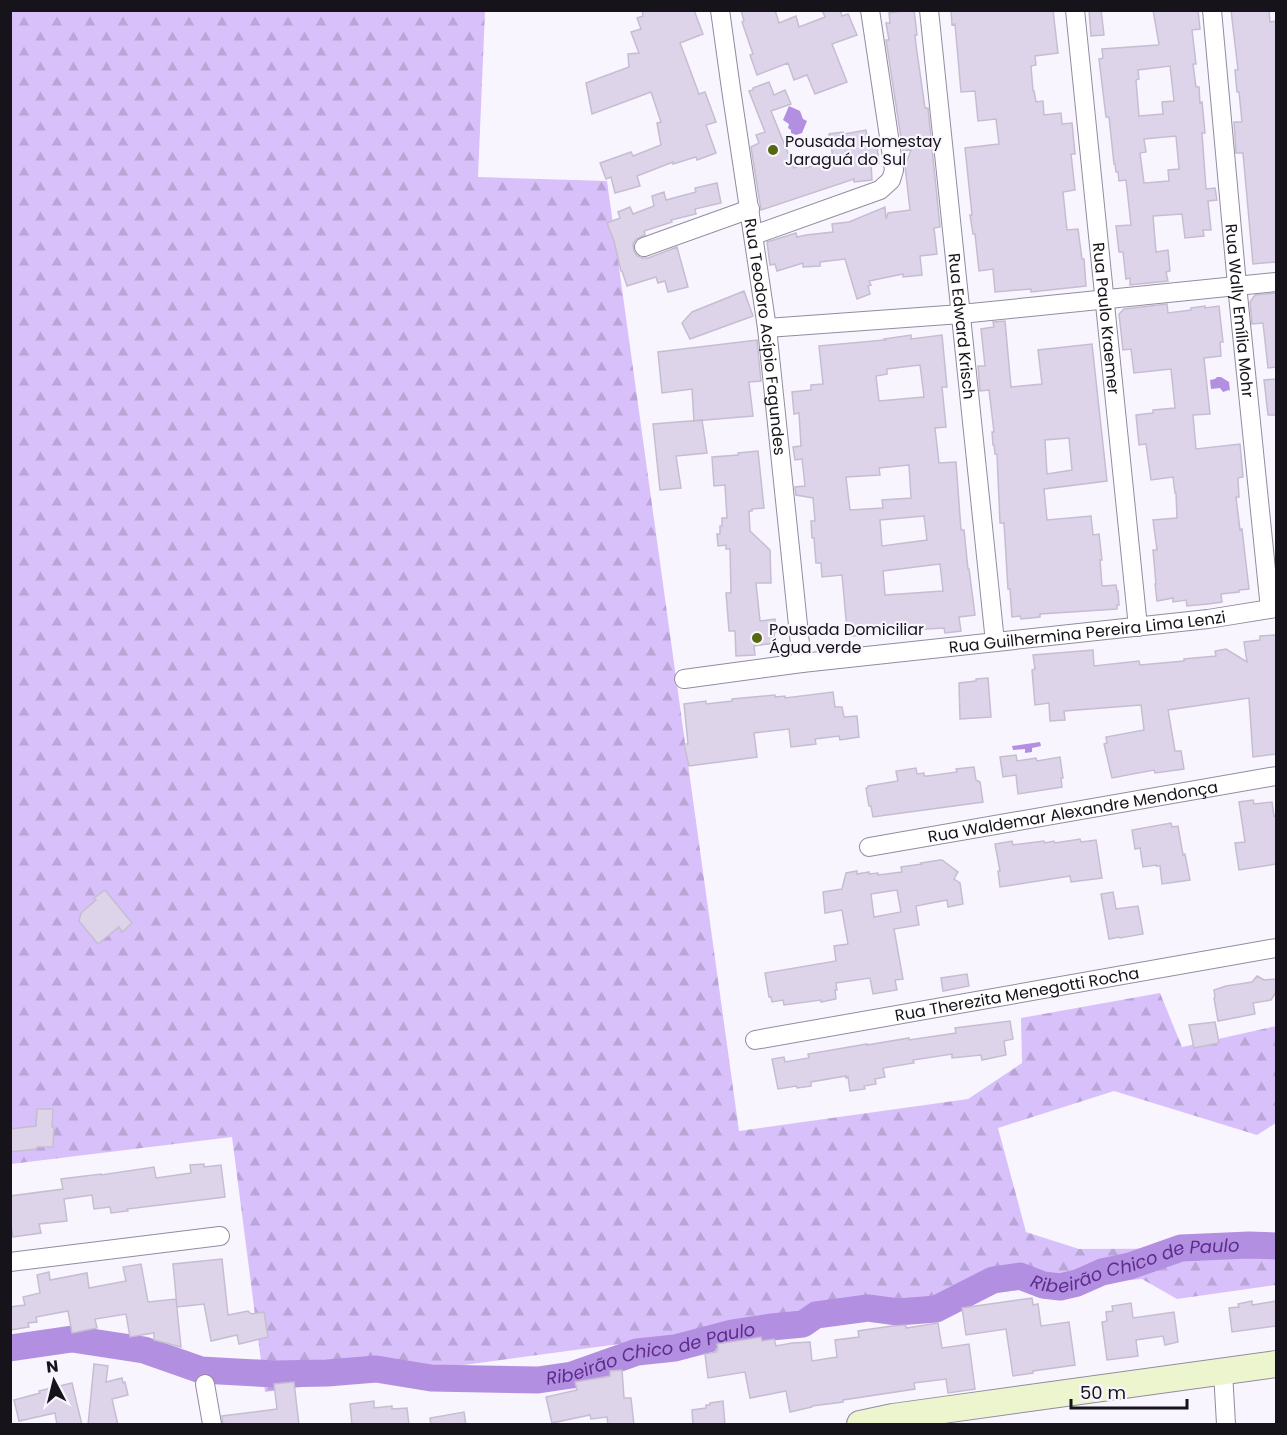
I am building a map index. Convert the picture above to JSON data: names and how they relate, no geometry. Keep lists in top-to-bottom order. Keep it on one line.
{"streets":{"street":["Rua Wally Emília Mohr","Rua Paulo Kraemer","Rua Edward Krisch","Rua Teodoro Acípio Fagundes","Rua Guilhermina Pereira Lima Lenzi","Rua Waldemar Alexandre Mendonça","Rua Therezita Menegotti Rocha"]},"crossings":[["Rua Wally Emília Mohr","Rua Guilhermina Pereira Lima Lenzi"],["Rua Paulo Kraemer","Rua Guilhermina Pereira Lima Lenzi"],["Rua Edward Krisch","Rua Guilhermina Pereira Lima Lenzi"],["Rua Teodoro Acípio Fagundes","Rua Guilhermina Pereira Lima Lenzi"]],"water":["Ribeirão Chico de Paulo"],"places":["Pousada Homestay Jaraguá do Sul","Pousada Domiciliar Água verde"],"scale_bar":"50 m","north":"top"}
